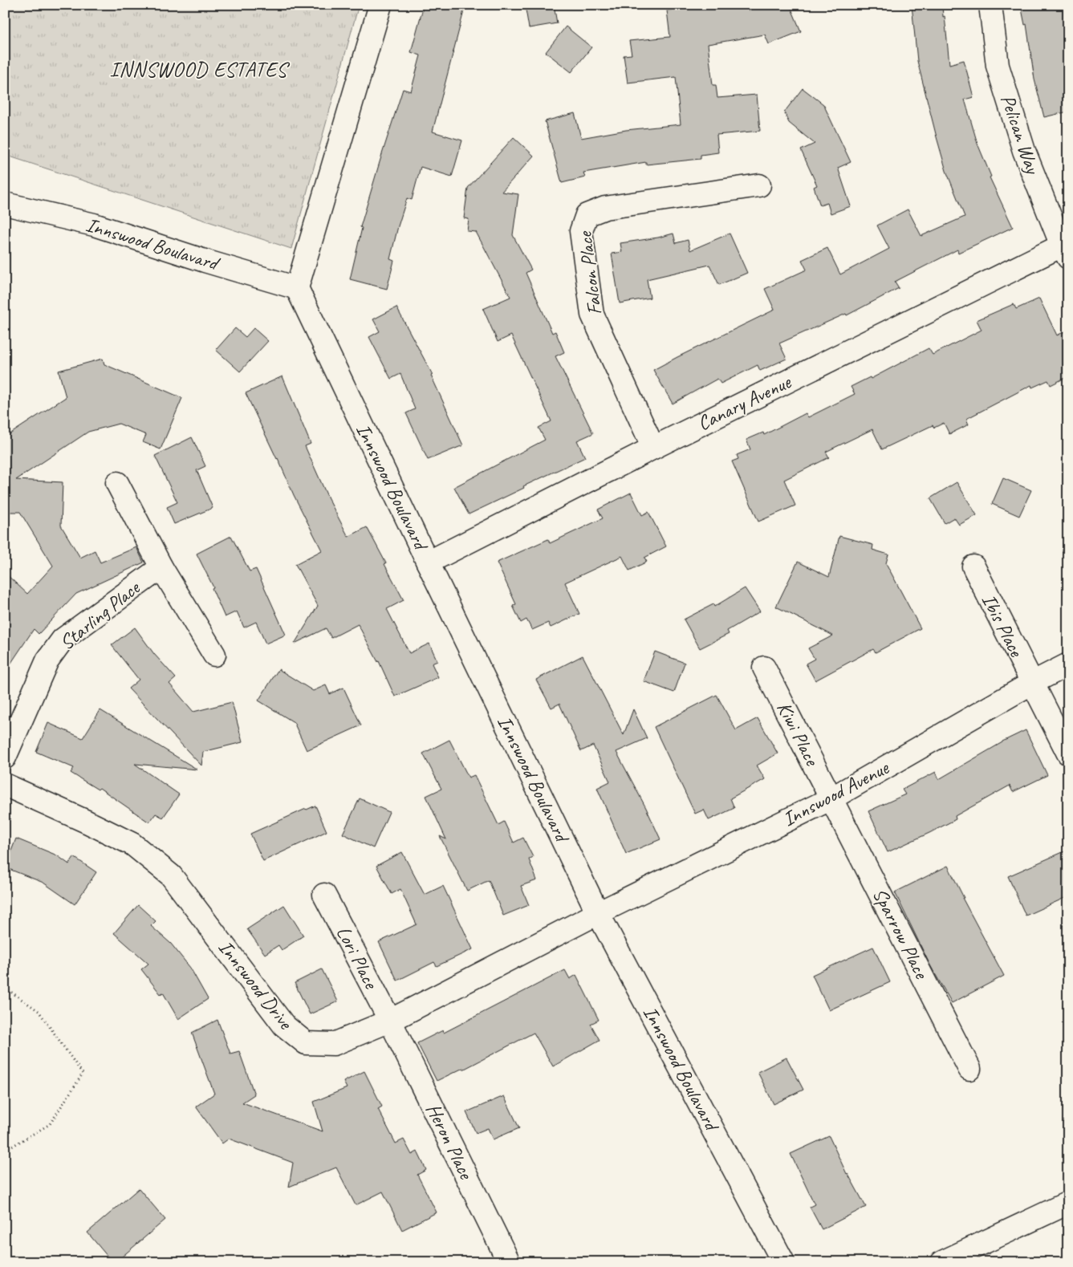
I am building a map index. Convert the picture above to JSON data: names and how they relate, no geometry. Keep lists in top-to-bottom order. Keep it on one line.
{"streets":{"street":["Pelican Way","Innswood Boulavard","Falcon Place","Canary Avenue","Starling Place","Ibis Place","Kiwi Place","Innswood Avenue","Sparrow Place","Lori Place","Innswood Drive","Heron Place"]},"crossings":[["Pelican Way","Canary Avenue"],["Innswood Boulavard","Canary Avenue"],["Innswood Boulavard","Innswood Avenue"],["Innswood Boulavard","Innswood Drive"],["Falcon Place","Canary Avenue"],["Ibis Place","Innswood Avenue"],["Kiwi Place","Innswood Avenue"],["Kiwi Place","Sparrow Place"],["Innswood Avenue","Sparrow Place"],["Innswood Avenue","Innswood Drive"],["Lori Place","Innswood Drive"],["Lori Place","Heron Place"],["Innswood Drive","Heron Place"]],"districts":["INNSWOOD ESTATES"]}
